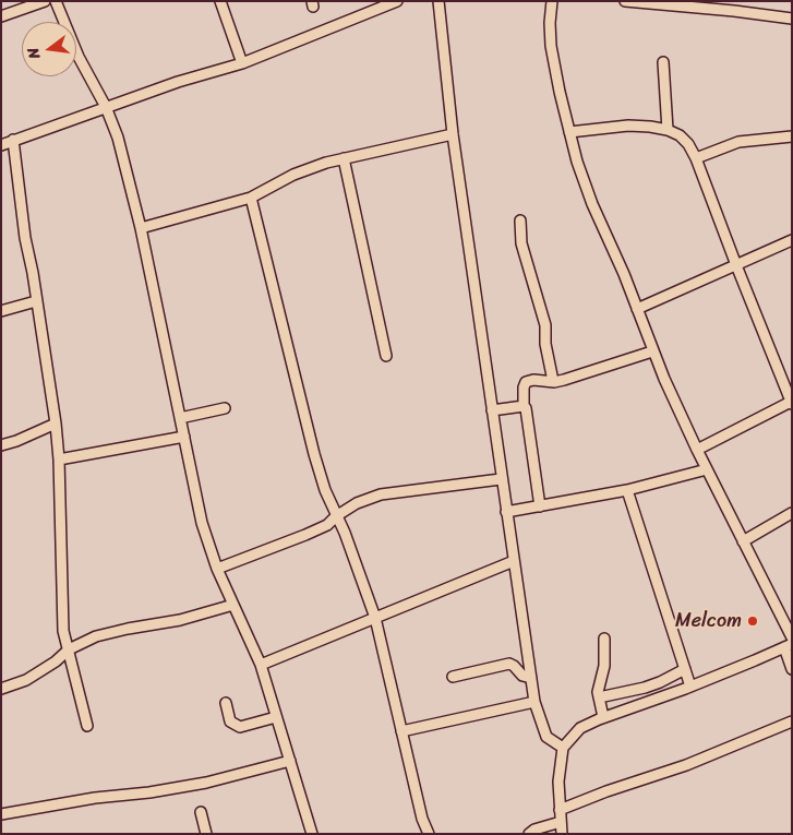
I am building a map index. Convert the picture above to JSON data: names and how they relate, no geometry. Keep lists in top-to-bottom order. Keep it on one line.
{"places":["Melcom"],"north":"left"}
